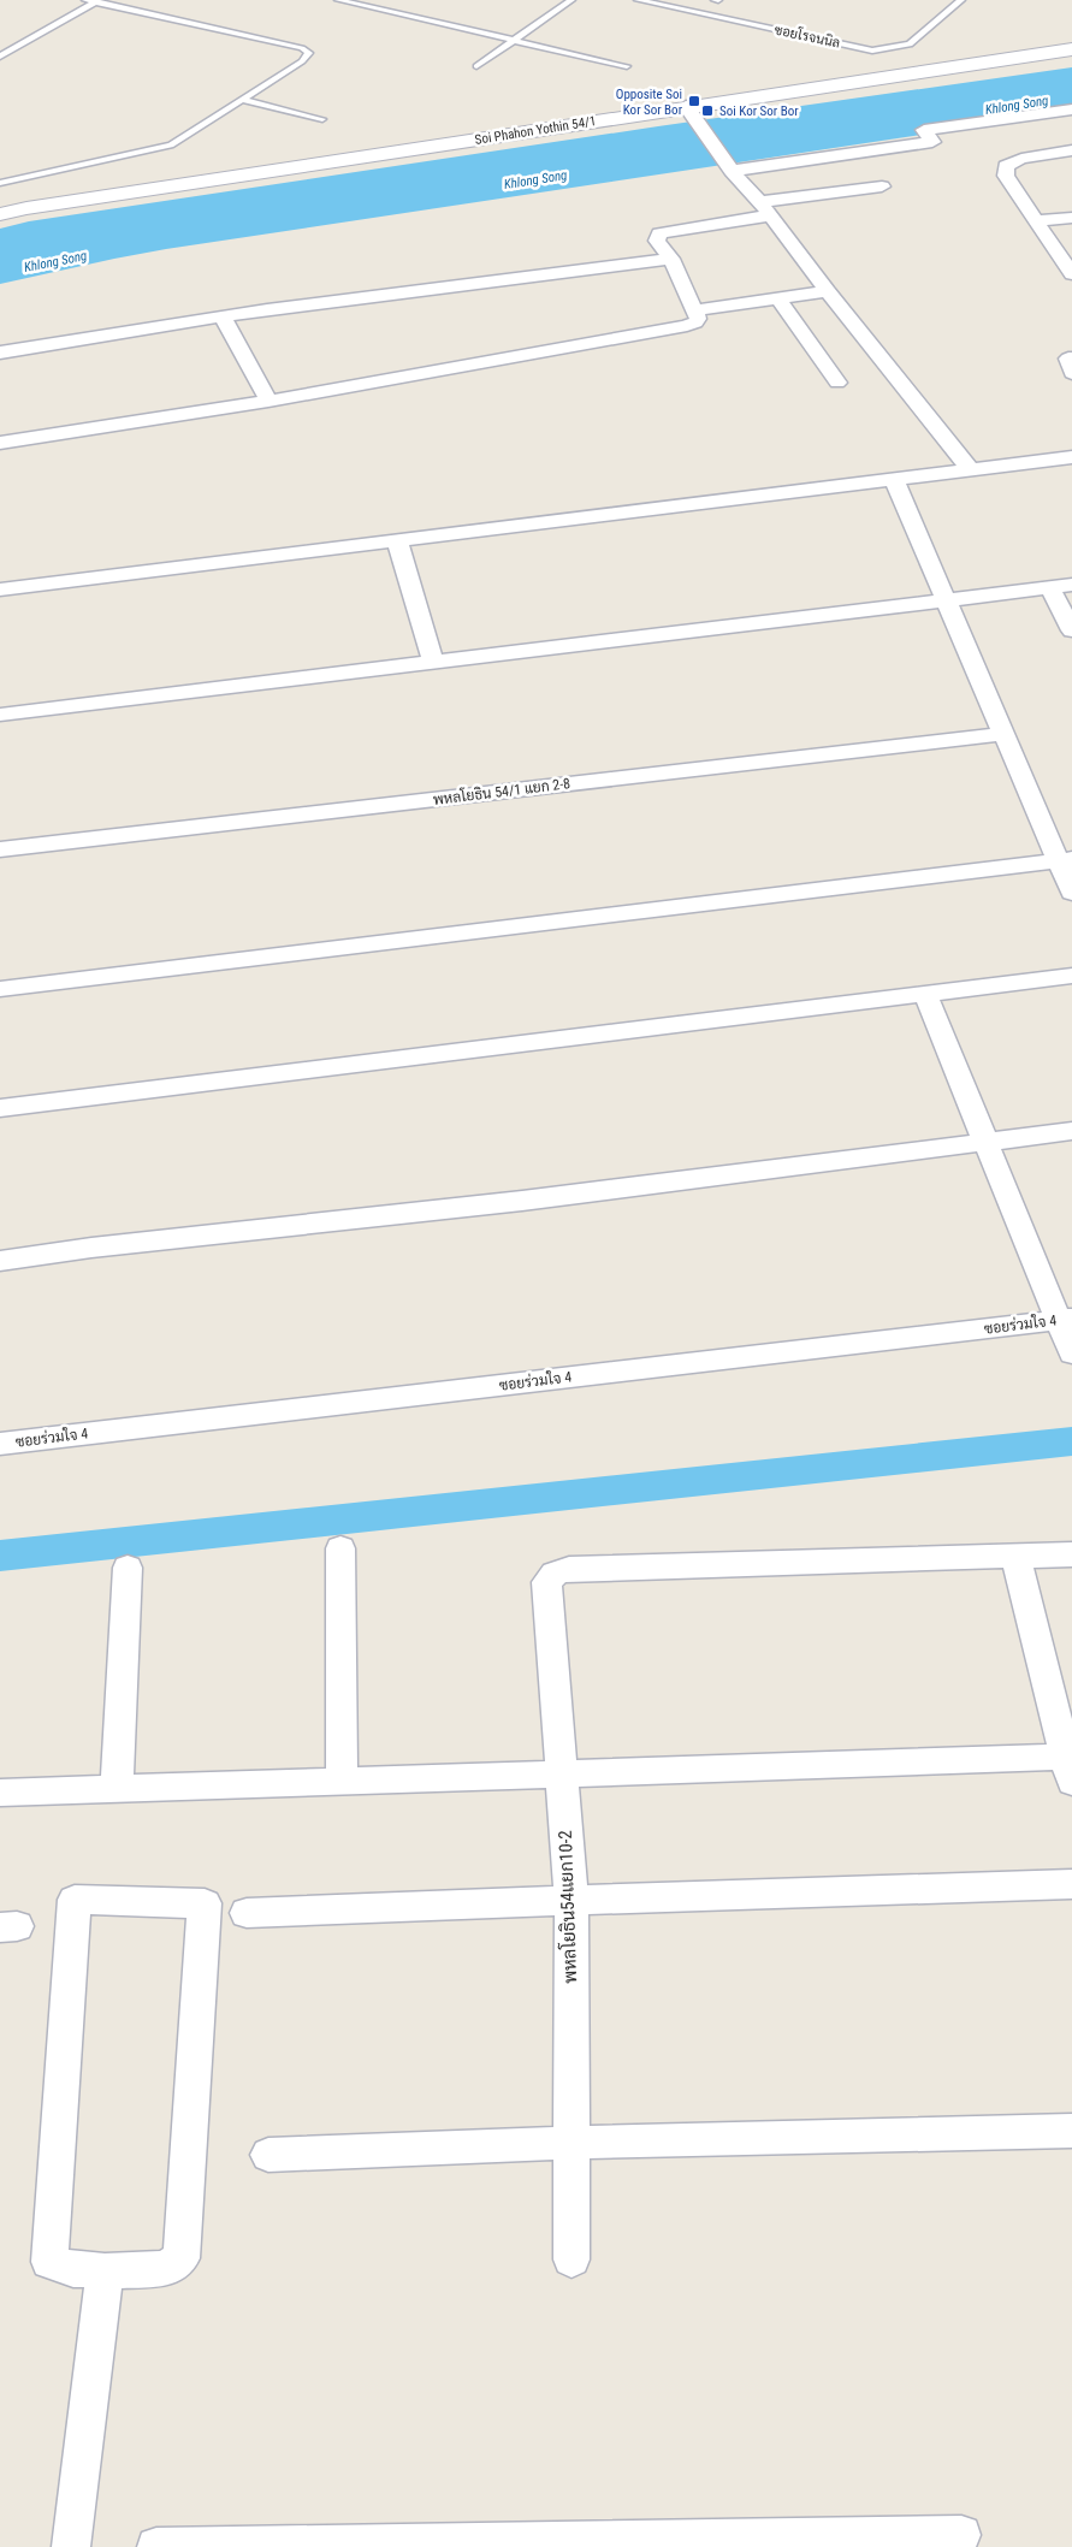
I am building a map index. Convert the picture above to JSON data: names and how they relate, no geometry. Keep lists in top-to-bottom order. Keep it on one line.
{"streets":{"street":["Soi Phahon Yothin 54/1","พหลโยธิน 54/1 แยก 2-8","ซอยร่วมใจ 4","พหลโยธิน54แยก10-2"],"lane":["ซอยโรจนนิล"]},"water":["Khlong Song"],"places":{"transit":["Opposite Soi Kor Sor Bor","Soi Kor Sor Bor"]}}
